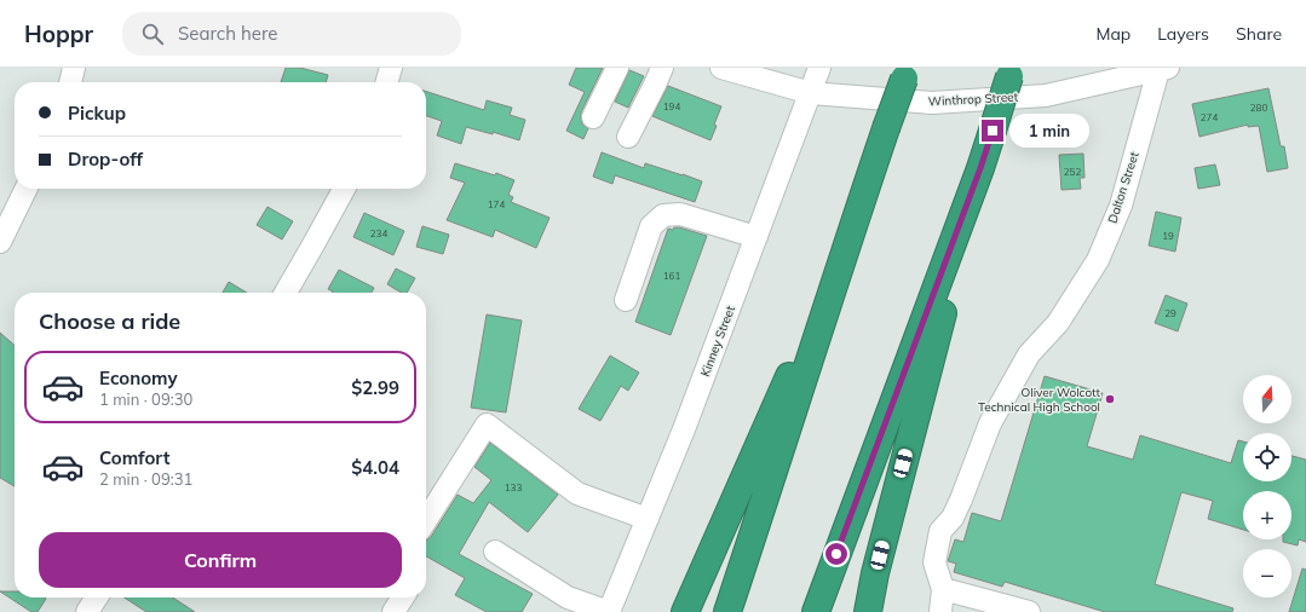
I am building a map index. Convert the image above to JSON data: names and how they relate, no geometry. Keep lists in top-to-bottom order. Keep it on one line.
{"streets":{"street":["Winthrop Street","Dalton Street","Kinney Street"]},"crossings":[["Winthrop Street","Dalton Street"],["Winthrop Street","Kinney Street"]],"places":["Oliver Wolcott Technical High School"],"house_numbers":["194","280","274","252","174","234","19","161","29","133"],"north":"top","page":{"header":"Hoppr","search":"Search here","nav":["Map","Layers","Share"],"banner":["Pickup","Drop-off"],"bubble":"1 min","heading":"Choose a ride","list":[{"name":"Economy","note":"1 min · 09:30","value":"$2.99"},{"name":"Comfort","note":"2 min · 09:31","value":"$4.04"}],"map_buttons":["+","−"],"buttons":"Confirm"}}
